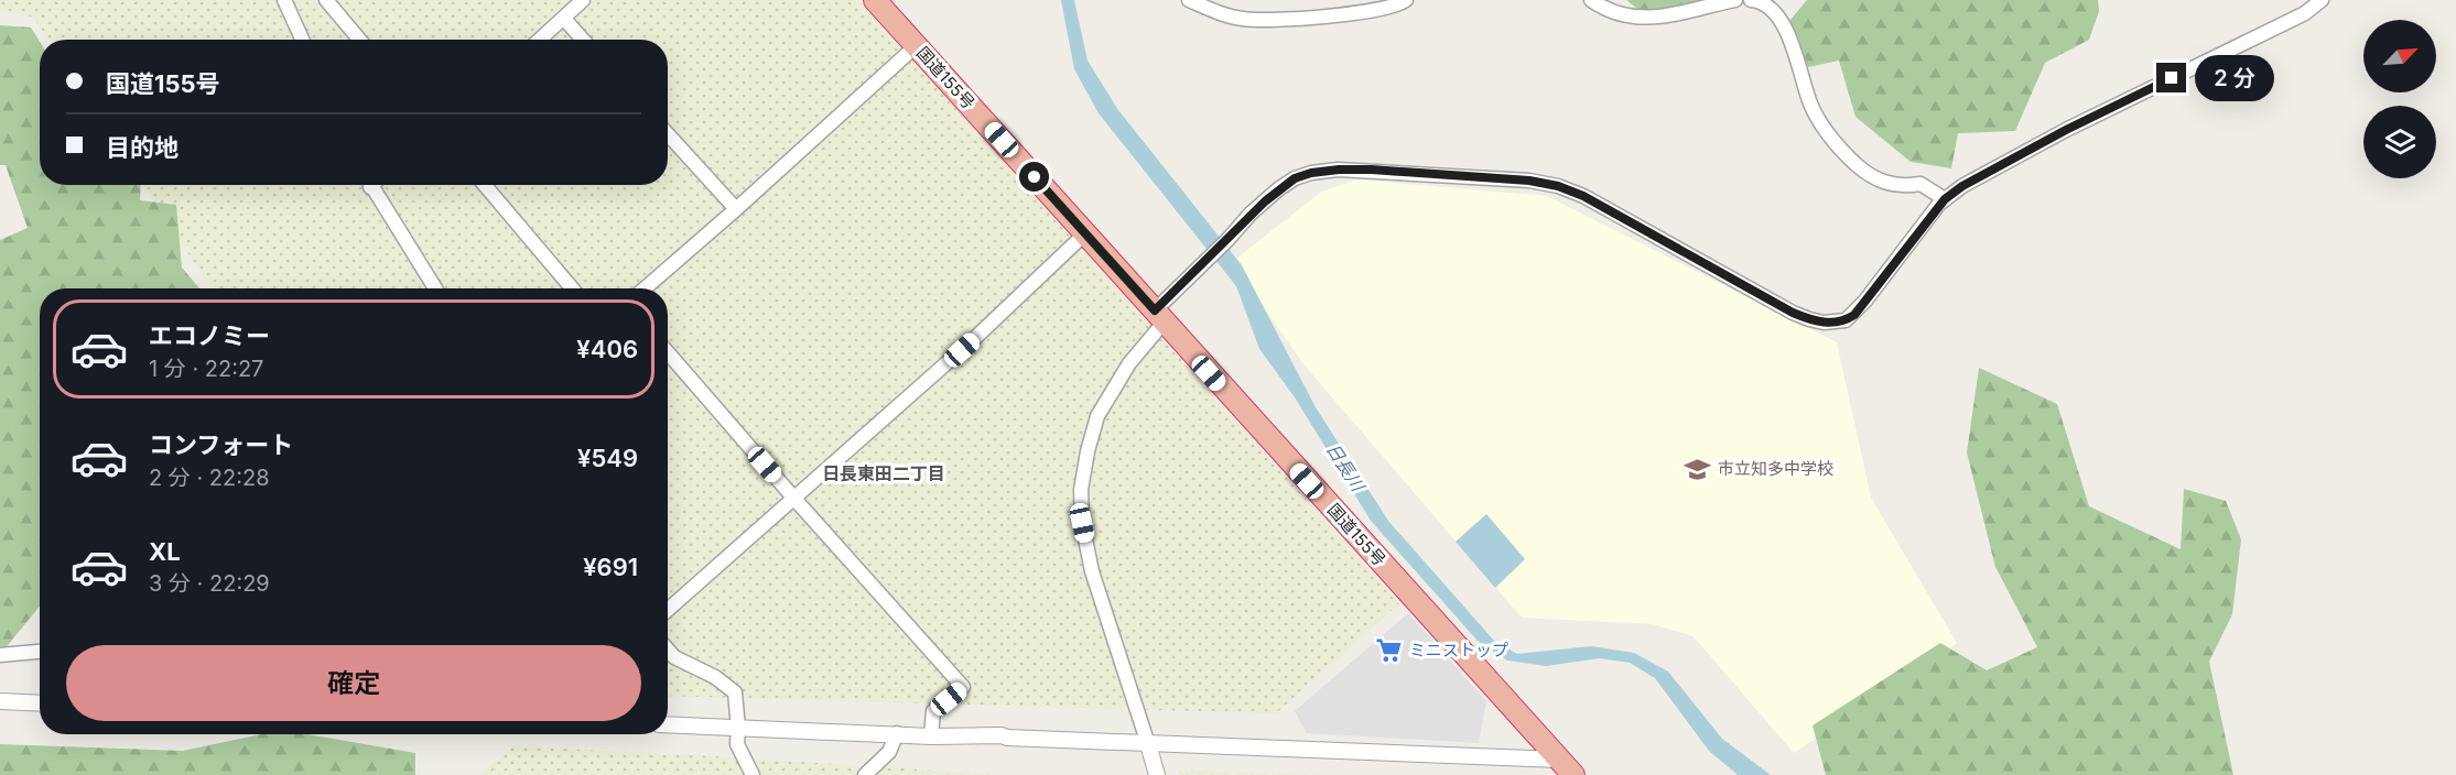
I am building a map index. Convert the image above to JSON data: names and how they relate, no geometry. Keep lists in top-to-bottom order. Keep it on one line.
{"streets":{"highway":["国道155号"]},"districts":["日長東田二丁目"],"water":["日長川"],"places":{"school or university":["市立知多中学校"],"supermarket":["ミニストップ"]},"north":"top right","page":{"banner":["国道155号","目的地"],"bubble":"2 分","list":[{"name":"エコノミー","note":"1 分 · 22:27","value":"¥406"},{"name":"コンフォート","note":"2 分 · 22:28","value":"¥549"},{"name":"XL","note":"3 分 · 22:29","value":"¥691"}],"buttons":"確定"}}
